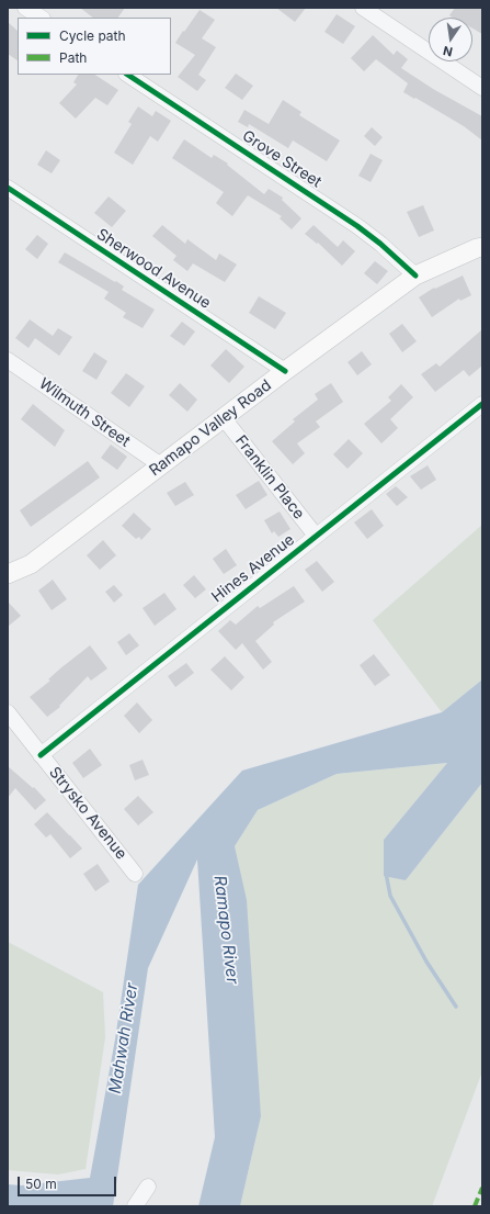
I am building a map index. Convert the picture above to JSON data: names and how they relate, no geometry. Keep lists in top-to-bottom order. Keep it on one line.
{"streets":{"main road":["Ramapo Valley Road"],"street":["Grove Street","Sherwood Avenue","Wilmuth Street","Franklin Place","Hines Avenue","Strysko Avenue"]},"crossings":[["Grove Street","Ramapo Valley Road"],["Sherwood Avenue","Ramapo Valley Road"],["Wilmuth Street","Ramapo Valley Road"],["Ramapo Valley Road","Franklin Place"],["Franklin Place","Hines Avenue"],["Hines Avenue","Strysko Avenue"]],"water":["Ramapo River","Mahwah River"],"legend":["Cycle path","Path"],"scale_bar":"50 m","north":"bottom"}
